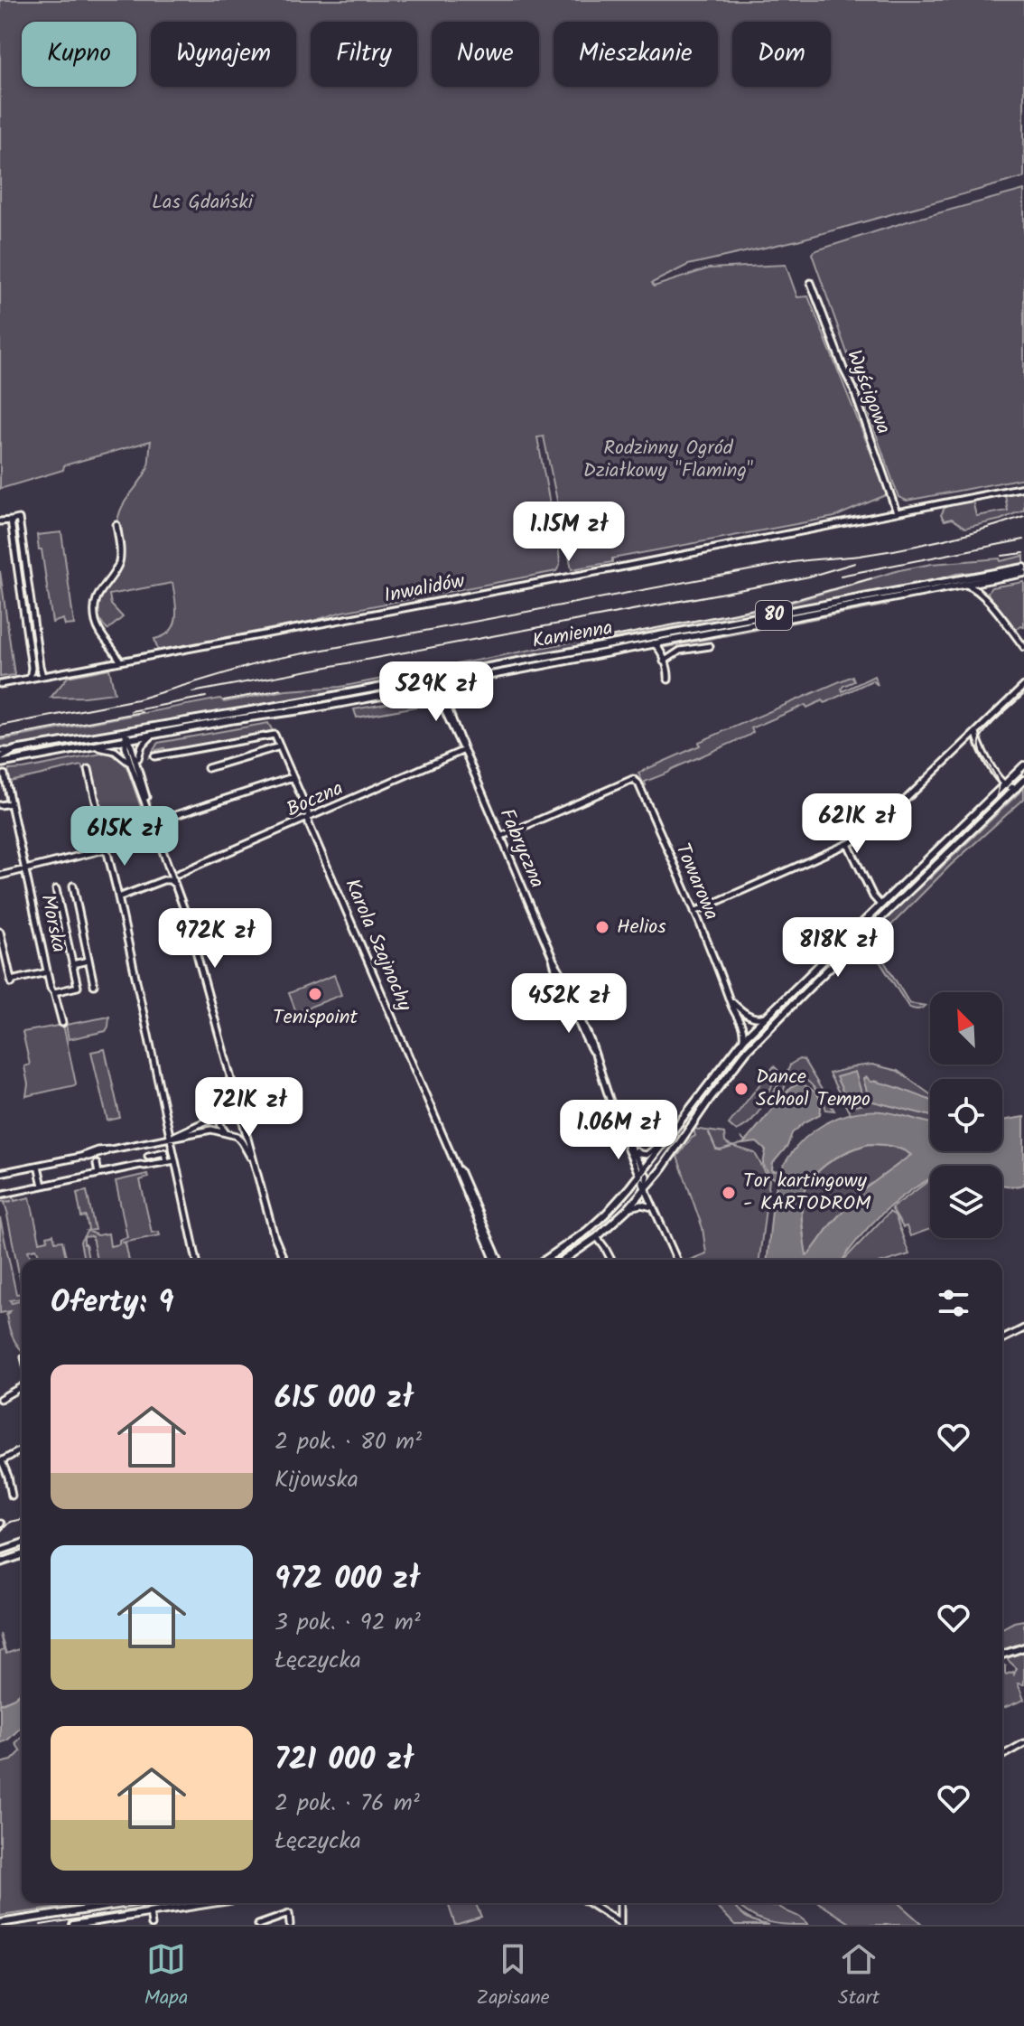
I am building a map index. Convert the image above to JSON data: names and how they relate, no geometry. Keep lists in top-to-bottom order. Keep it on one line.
{"streets":{"main road":["80","Kamienna"],"street":["Wyścigowa","Inwalidów","Boczna","Fabryczna","Towarowa","Morska","Karola Szajnochy"]},"crossings":[["Wyścigowa","Inwalidów"],["Kamienna","Fabryczna"],["Boczna","Fabryczna"],["Boczna","Karola Szajnochy"],["Fabryczna","Towarowa"]],"parks":["Las Gdański","Rodzinny Ogród Działkowy \"Flaming\""],"places":["Helios","Tenispoint","Dance School Tempo","Tor kartingowy - KARTODROM"],"north":"top left","page":{"chip":["Kupno","Wynajem","Filtry","Nowe","Mieszkanie","Dom"],"price":["1.15M zł","529K zł","621K zł","615K zł","972K zł","818K zł","452K zł","721K zł","1.06M zł"],"heading":"Oferty: 9","list":[{"name":"615 000 zł","note":"2 pok. · 80 m² · Kijowska"},{"name":"972 000 zł","note":"3 pok. · 92 m² · Łęczycka"},{"name":"721 000 zł","note":"2 pok. · 76 m² · Łęczycka"}],"tabs":["Mapa","Zapisane","Start"]}}
